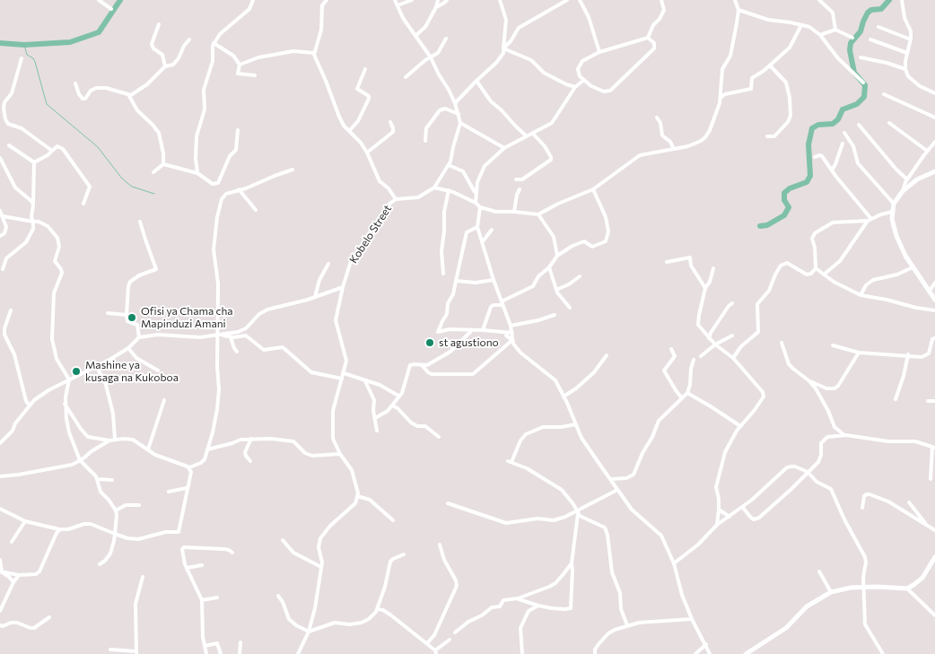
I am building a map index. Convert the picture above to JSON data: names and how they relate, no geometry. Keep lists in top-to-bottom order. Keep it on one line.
{"streets":{"street":["Kobelo Street"]},"places":["Ofisi ya Chama cha Mapinduzi Amani","st agustiono","Mashine ya kusaga na Kukoboa"]}
